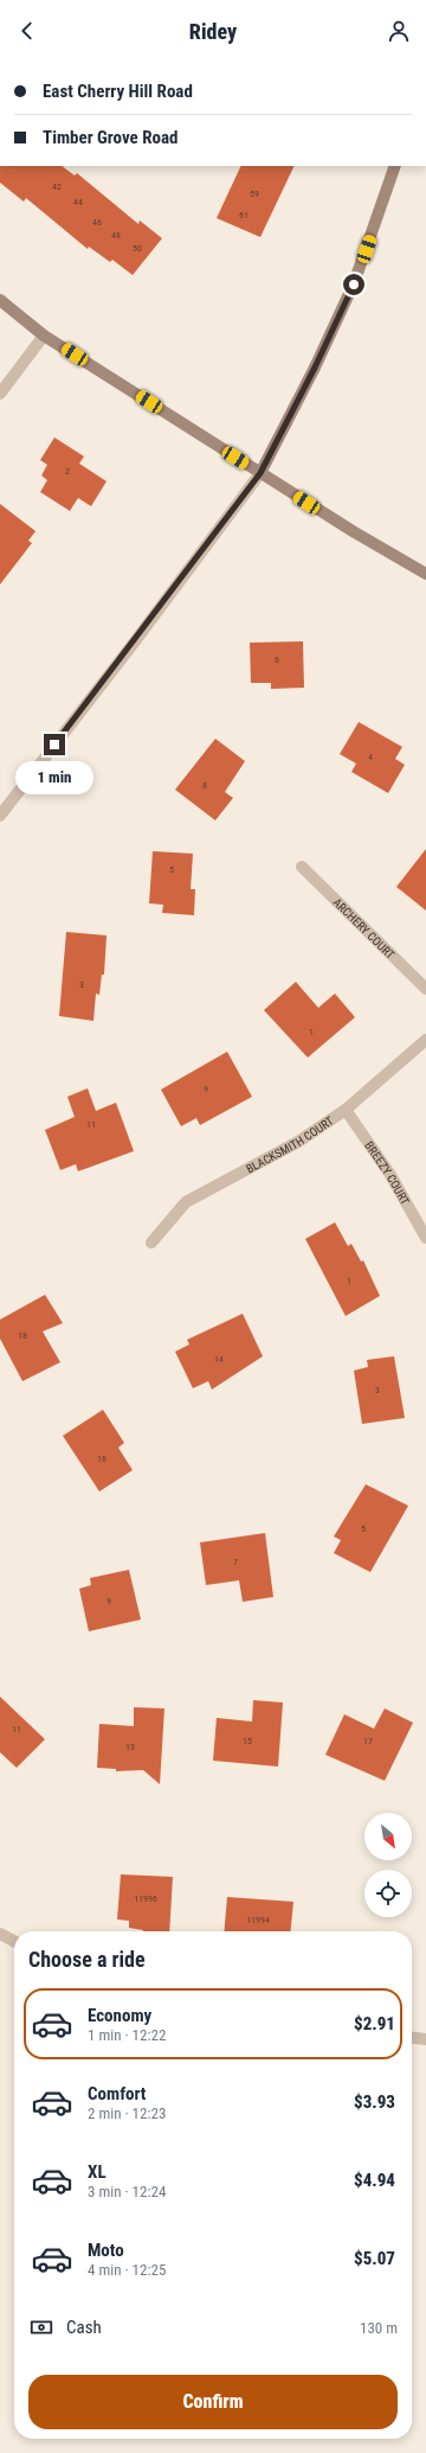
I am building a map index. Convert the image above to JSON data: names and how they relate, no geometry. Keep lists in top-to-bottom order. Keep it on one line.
{"streets":{"street":["ARCHERY COURT","BLACKSMITH COURT","BREEZY COURT"]},"crossings":[["BLACKSMITH COURT","BREEZY COURT"]],"house_numbers":["42","59","44","61","46","48","50","2","6","4","8","5","3","1","9","11","1","18","14","3","16","5","7","9","11","15","17","13","11996","11994"],"north":"bottom right","page":{"header":"Ridey","banner":["East Cherry Hill Road","Timber Grove Road"],"bubble":"1 min","heading":"Choose a ride","list":[{"name":"Economy","note":"1 min · 12:22","value":"$2.91"},{"name":"Comfort","note":"2 min · 12:23","value":"$3.93"},{"name":"XL","note":"3 min · 12:24","value":"$4.94"},{"name":"Moto","note":"4 min · 12:25","value":"$5.07"}],"pay":["Cash","130 m"],"buttons":"Confirm"}}
